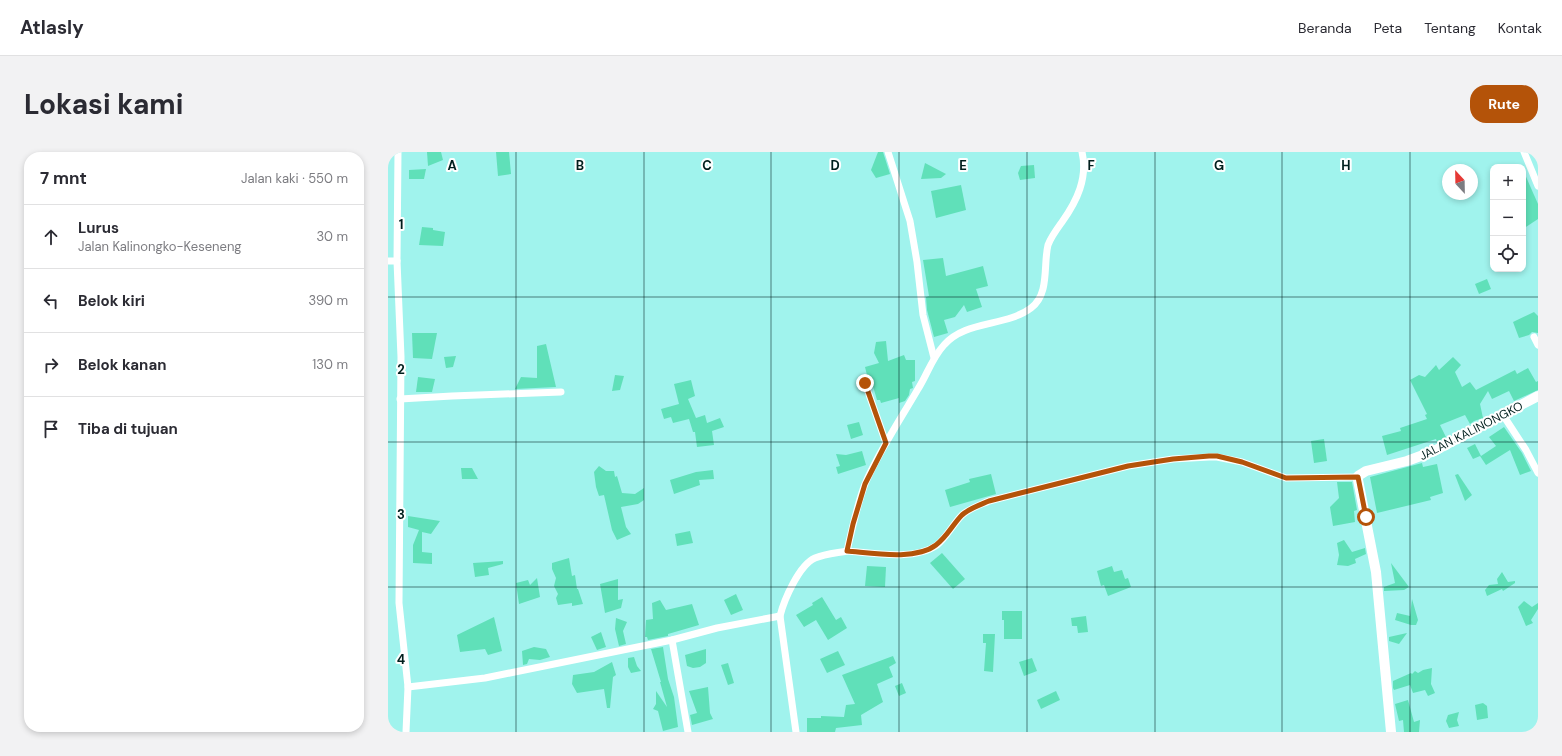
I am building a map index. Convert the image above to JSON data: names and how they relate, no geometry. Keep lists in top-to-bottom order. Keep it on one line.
{"streets":{"street":["JALAN KALINONGKO"]},"north":"top","page":{"header":"Atlasly","nav":["Beranda","Peta","Tentang","Kontak"],"buttons":"Rute","title":"Lokasi kami","heading":["7 mnt","Jalan kaki · 550 m"],"map_buttons":["+","−"],"list":[["Lurus","Jalan Kalinongko-Keseneng","30 m"],["Belok kiri","390 m"],["Belok kanan","130 m"],"Tiba di tujuan"]},"grid":{"columns":["A","B","C","D","E","F","G","H"],"rows":["1","2","3","4"]}}
